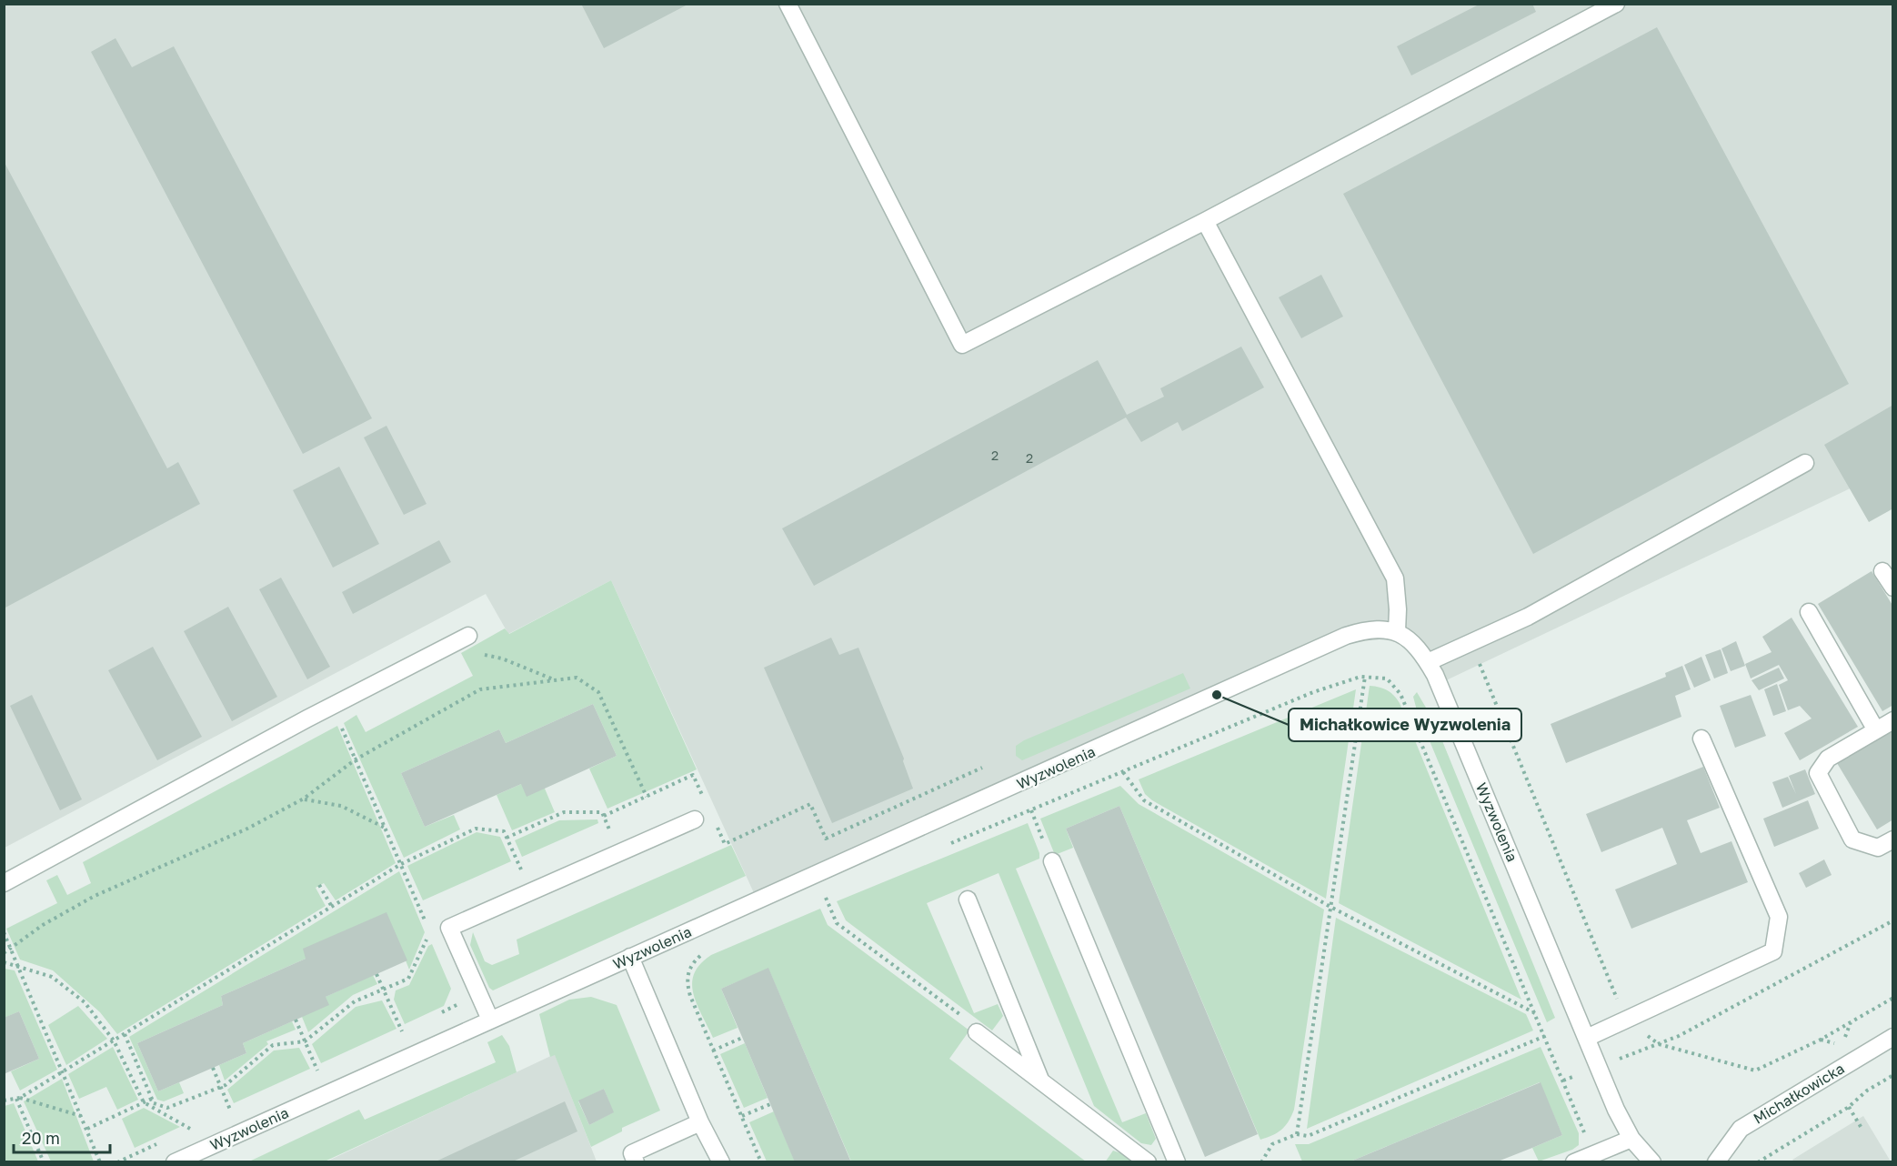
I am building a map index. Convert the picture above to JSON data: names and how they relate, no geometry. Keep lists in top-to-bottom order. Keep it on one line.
{"streets":{"street":["Wyzwolenia","Michałkowicka"]},"places":["Michałkowice Wyzwolenia"],"house_numbers":["2","2"],"scale_bar":"20 m"}
